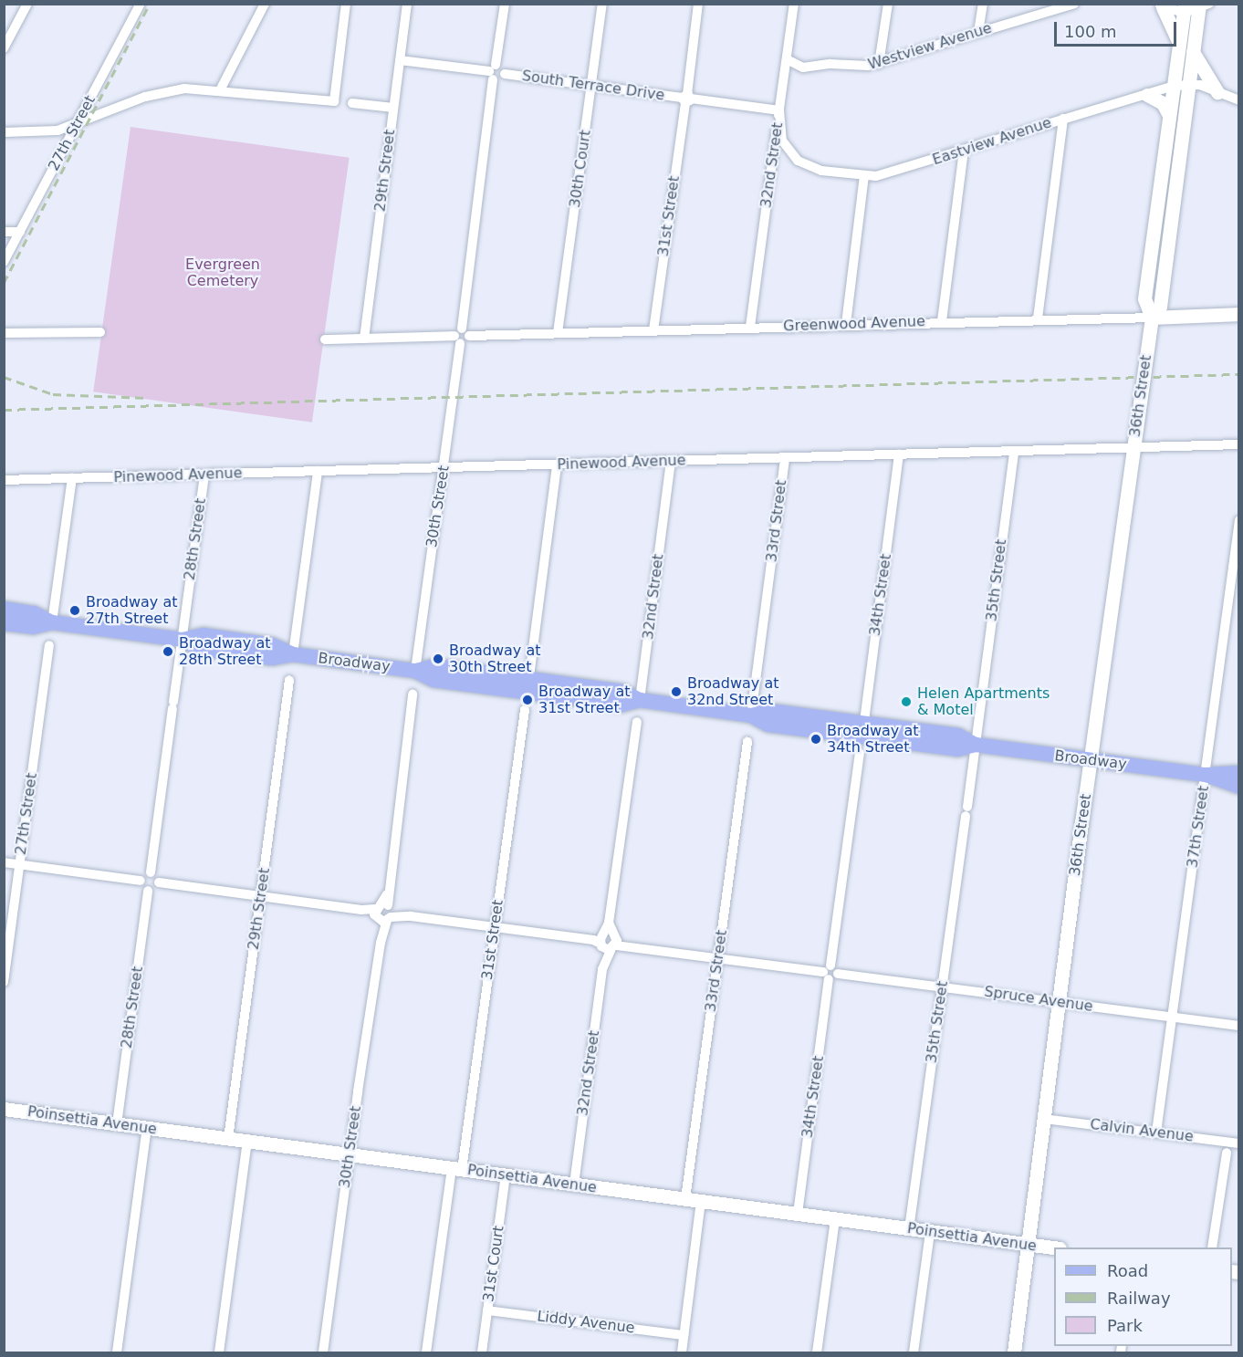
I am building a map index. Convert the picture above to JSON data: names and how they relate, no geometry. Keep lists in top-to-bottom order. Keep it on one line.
{"streets":{"main road":["Broadway"],"street":["Westview Avenue","South Terrace Drive","27th Street","Eastview Avenue","32nd Street","30th Court","29th Street","31st Street","Greenwood Avenue","36th Street","Pinewood Avenue","30th Street","33rd Street","28th Street","35th Street","34th Street","37th Street","Spruce Avenue","Poinsettia Avenue","Calvin Avenue","31st Court","Liddy Avenue"]},"crossings":[["Westview Avenue","32nd Street"],["South Terrace Drive","Eastview Avenue"],["South Terrace Drive","32nd Street"],["South Terrace Drive","30th Court"],["South Terrace Drive","31st Street"],["South Terrace Drive","30th Street"],["Eastview Avenue","32nd Street"],["Eastview Avenue","36th Street"],["32nd Street","Greenwood Avenue"],["32nd Street","Pinewood Avenue"],["32nd Street","Broadway"],["32nd Street","Poinsettia Avenue"],["30th Court","Greenwood Avenue"],["29th Street","Greenwood Avenue"],["29th Street","Poinsettia Avenue"],["31st Street","Greenwood Avenue"],["31st Street","Poinsettia Avenue"],["Greenwood Avenue","36th Street"],["Greenwood Avenue","30th Street"],["36th Street","Pinewood Avenue"],["36th Street","Broadway"],["36th Street","Spruce Avenue"],["36th Street","Poinsettia Avenue"],["36th Street","Calvin Avenue"],["Pinewood Avenue","30th Street"],["Pinewood Avenue","33rd Street"],["Pinewood Avenue","28th Street"],["Pinewood Avenue","35th Street"],["Pinewood Avenue","34th Street"],["30th Street","Broadway"],["30th Street","Poinsettia Avenue"],["33rd Street","Broadway"],["33rd Street","Poinsettia Avenue"],["28th Street","Broadway"],["28th Street","Poinsettia Avenue"],["35th Street","Broadway"],["35th Street","Spruce Avenue"],["35th Street","Poinsettia Avenue"],["34th Street","Broadway"],["34th Street","Spruce Avenue"],["34th Street","Poinsettia Avenue"],["Broadway","37th Street"],["37th Street","Spruce Avenue"],["37th Street","Calvin Avenue"],["Poinsettia Avenue","31st Court"],["31st Court","Liddy Avenue"]],"parks":["Evergreen Cemetery"],"places":["Broadway at 27th Street","Broadway at 28th Street","Broadway at 30th Street","Broadway at 32nd Street","Broadway at 31st Street","Helen Apartments & Motel","Broadway at 34th Street"],"legend":["Road","Railway","Park"],"scale_bar":"100 m"}
